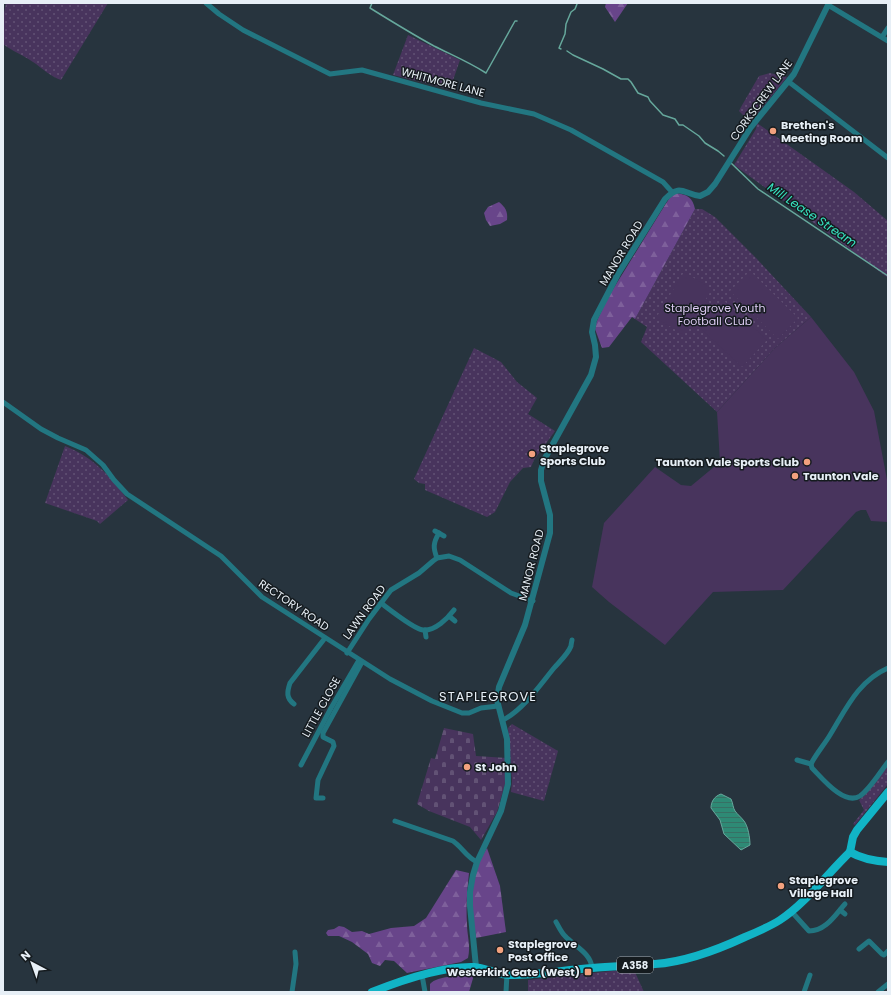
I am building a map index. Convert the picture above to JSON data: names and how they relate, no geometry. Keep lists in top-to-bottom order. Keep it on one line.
{"streets":{"main road":["A358"],"street":["WHITMORE LANE","CORKSCREW LANE","MANOR ROAD","RECTORY ROAD","LAWN ROAD","LITTLE CLOSE"]},"crossings":[["WHITMORE LANE","CORKSCREW LANE"],["WHITMORE LANE","MANOR ROAD"],["CORKSCREW LANE","MANOR ROAD"],["MANOR ROAD","RECTORY ROAD"],["MANOR ROAD","A358"],["RECTORY ROAD","LAWN ROAD"],["RECTORY ROAD","LITTLE CLOSE"]],"districts":["STAPLEGROVE"],"water":["Mill Lease Stream"],"parks":["Staplegrove Youth Football CLub"],"places":{"other":["Brethen's Meeting Room","Staplegrove Sports Club","Taunton Vale Sports Club","Taunton Vale","St John","Staplegrove Village Hall","Staplegrove Post Office"],"transit":["Westerkirk Gate (West)"]},"north":"top left"}
